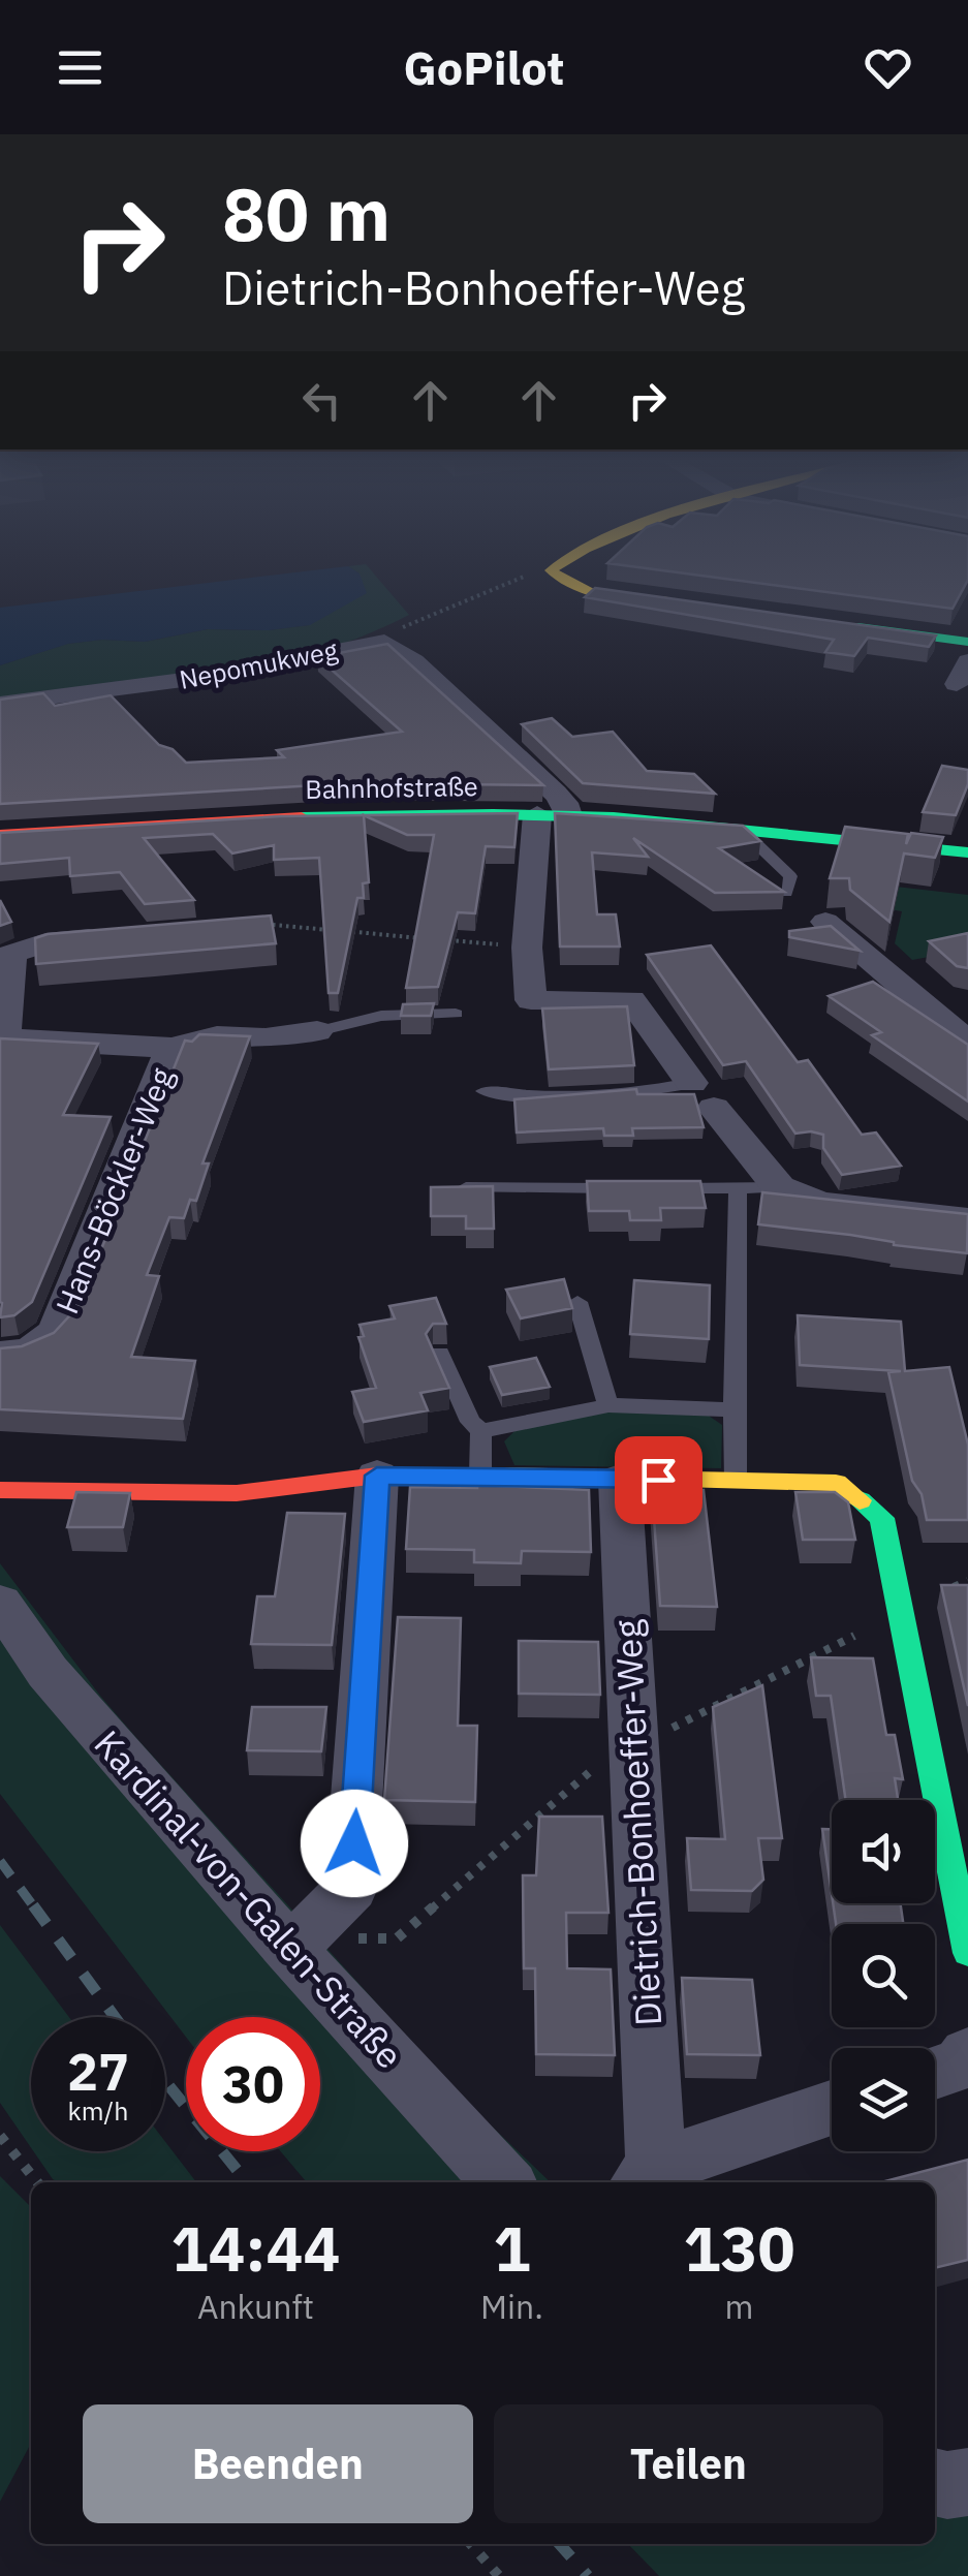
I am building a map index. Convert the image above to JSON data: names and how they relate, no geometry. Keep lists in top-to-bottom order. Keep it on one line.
{"streets":{"street":["Nepomukweg","Bahnhofstraße","Hans-Böckler-Weg","Dietrich-Bonhoeffer-Weg","Kardinal-von-Galen-Straße"]},"page":{"header":"GoPilot","turn":["80 m","Dietrich-Bonhoeffer-Weg"],"speed":"27 km/h","limit":"30","eta":["14:44","Ankunft","1","Min.","130","m"],"buttons":["Beenden","Teilen"]}}
